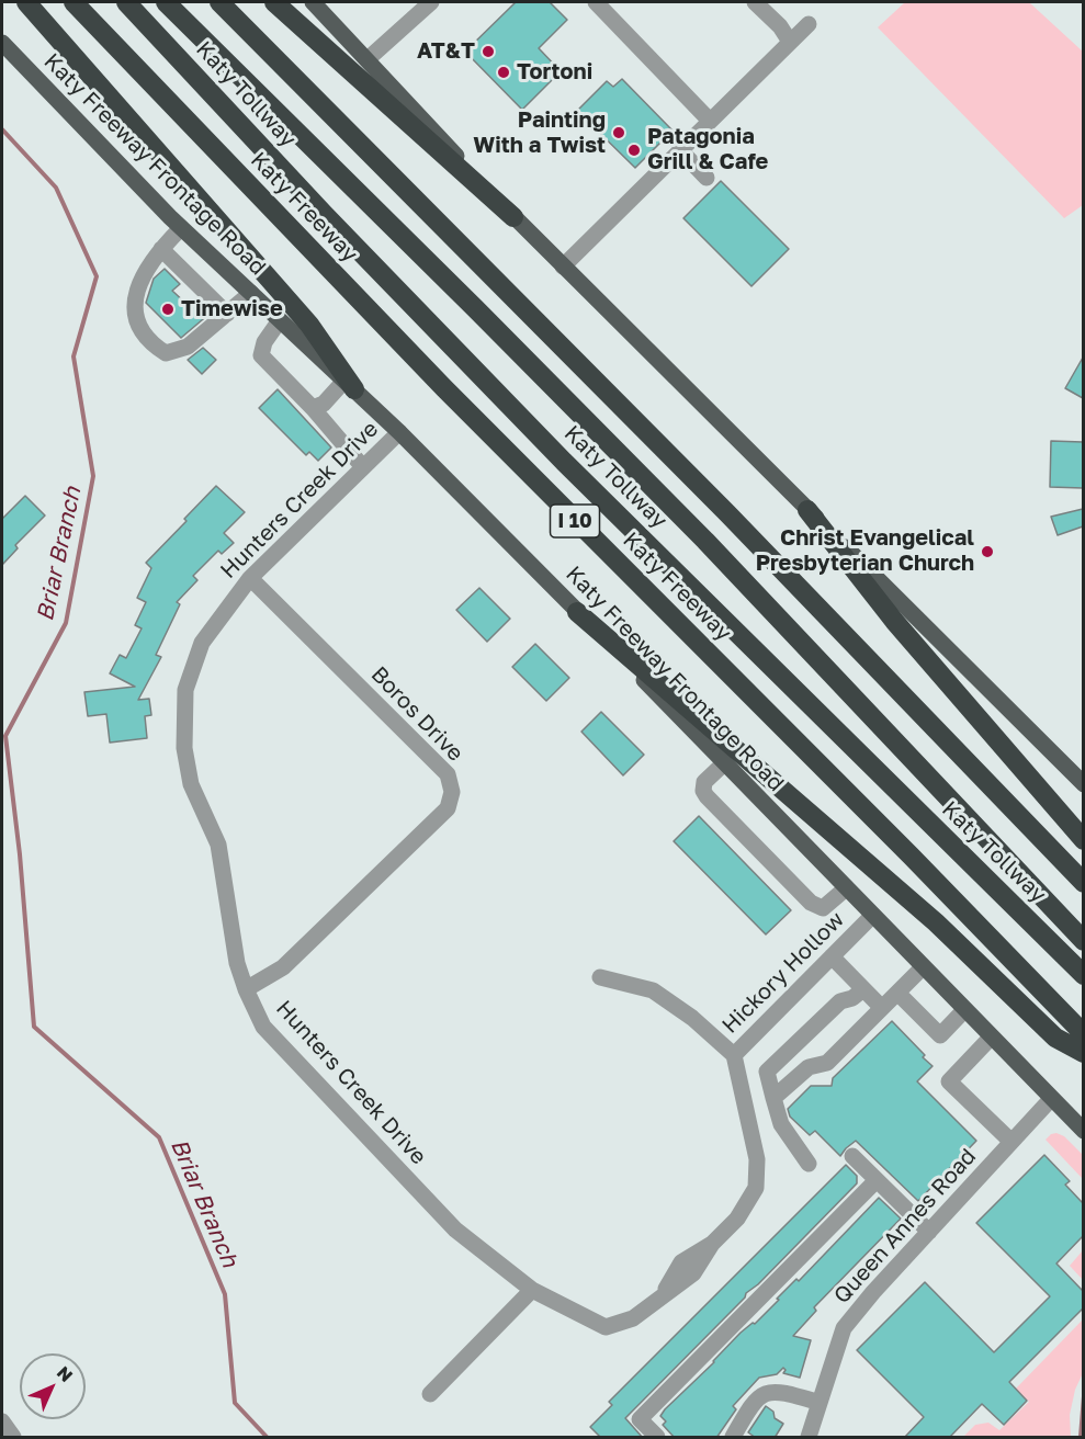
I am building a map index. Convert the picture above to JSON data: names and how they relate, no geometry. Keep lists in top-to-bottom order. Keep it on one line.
{"streets":{"highway":["Katy Tollway","Katy Freeway","I 10"],"main road":["Katy Freeway Frontage Road"],"street":["Hunters Creek Drive","Boros Drive","Hickory Hollow","Queen Annes Road"]},"crossings":[["Katy Freeway Frontage Road","Hunters Creek Drive"],["Katy Freeway Frontage Road","Hickory Hollow"],["Katy Freeway Frontage Road","Queen Annes Road"],["Hunters Creek Drive","Boros Drive"],["Hunters Creek Drive","Hickory Hollow"]],"water":["Briar Branch"],"places":["AT&T","Tortoni","Painting With a Twist","Patagonia Grill & Cafe","Timewise","Christ Evangelical Presbyterian Church"],"north":"top right"}
